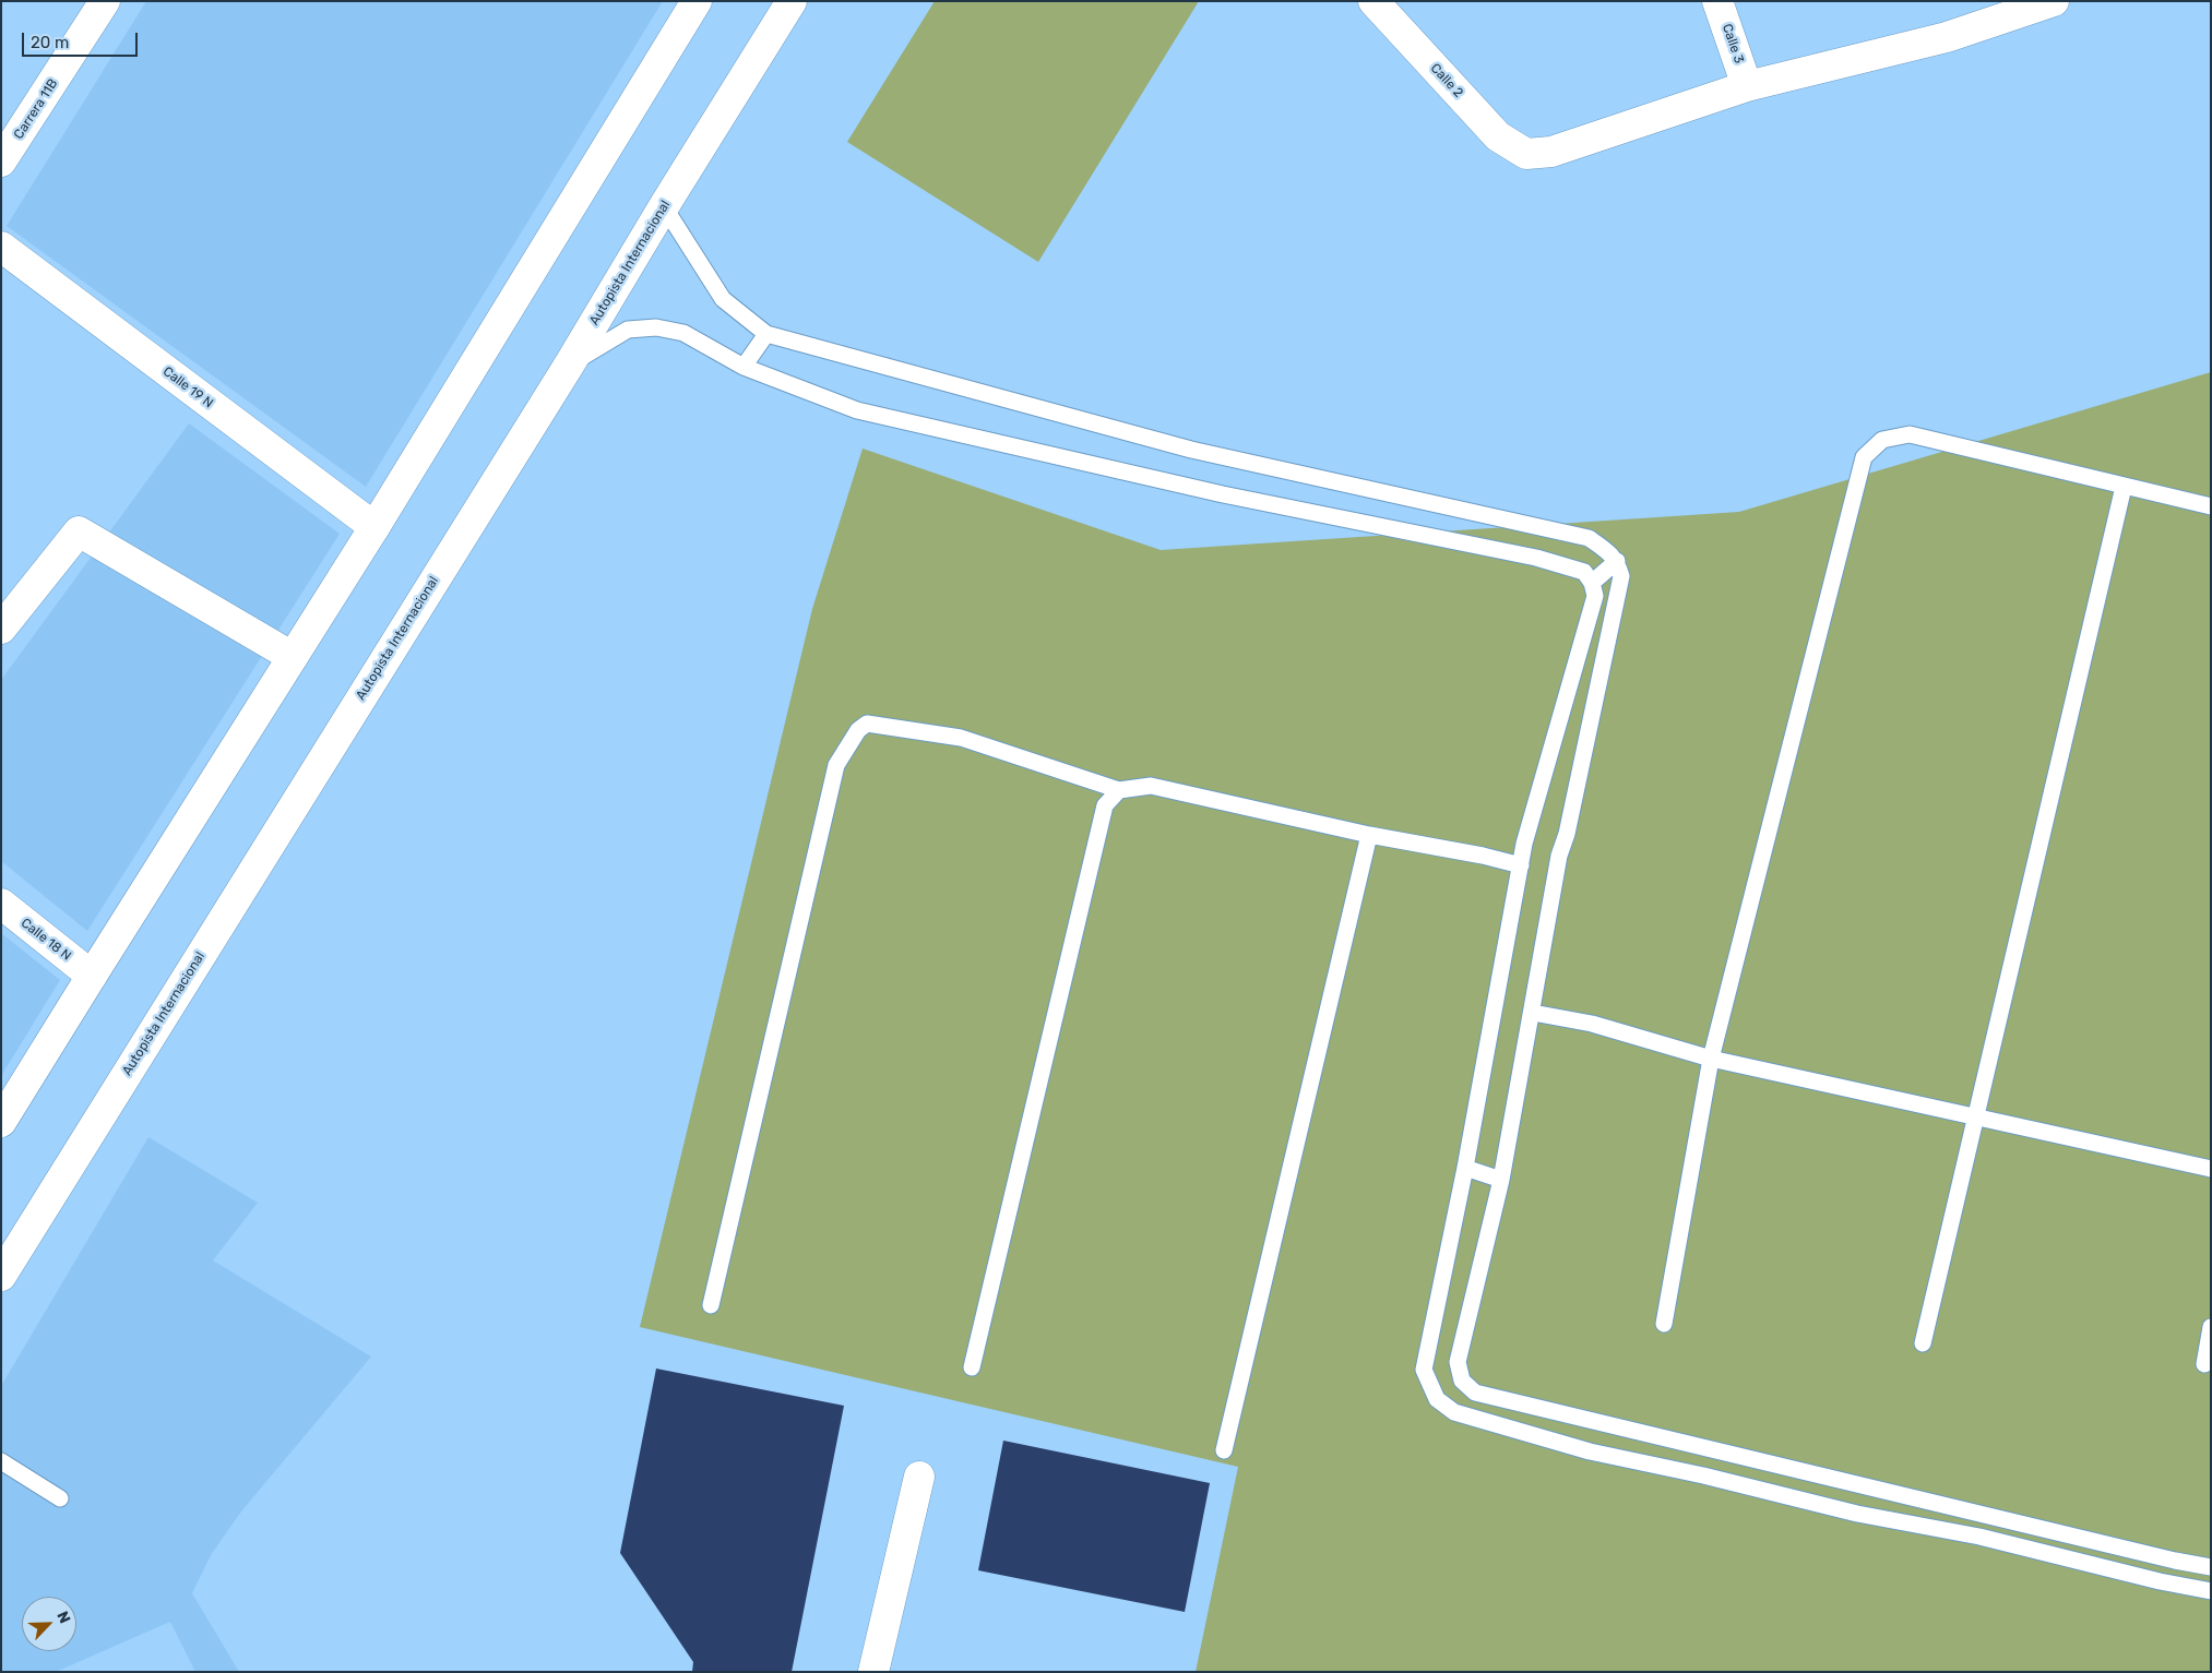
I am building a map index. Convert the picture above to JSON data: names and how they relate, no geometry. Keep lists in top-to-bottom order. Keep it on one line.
{"streets":{"main road":["Calle 3","Calle 2","Carrera 11B","Autopista Internacional","Calle 19 N","Calle 18 N"]},"crossings":[["Calle 3","Calle 2"]],"scale_bar":"20 m","north":"top right"}
